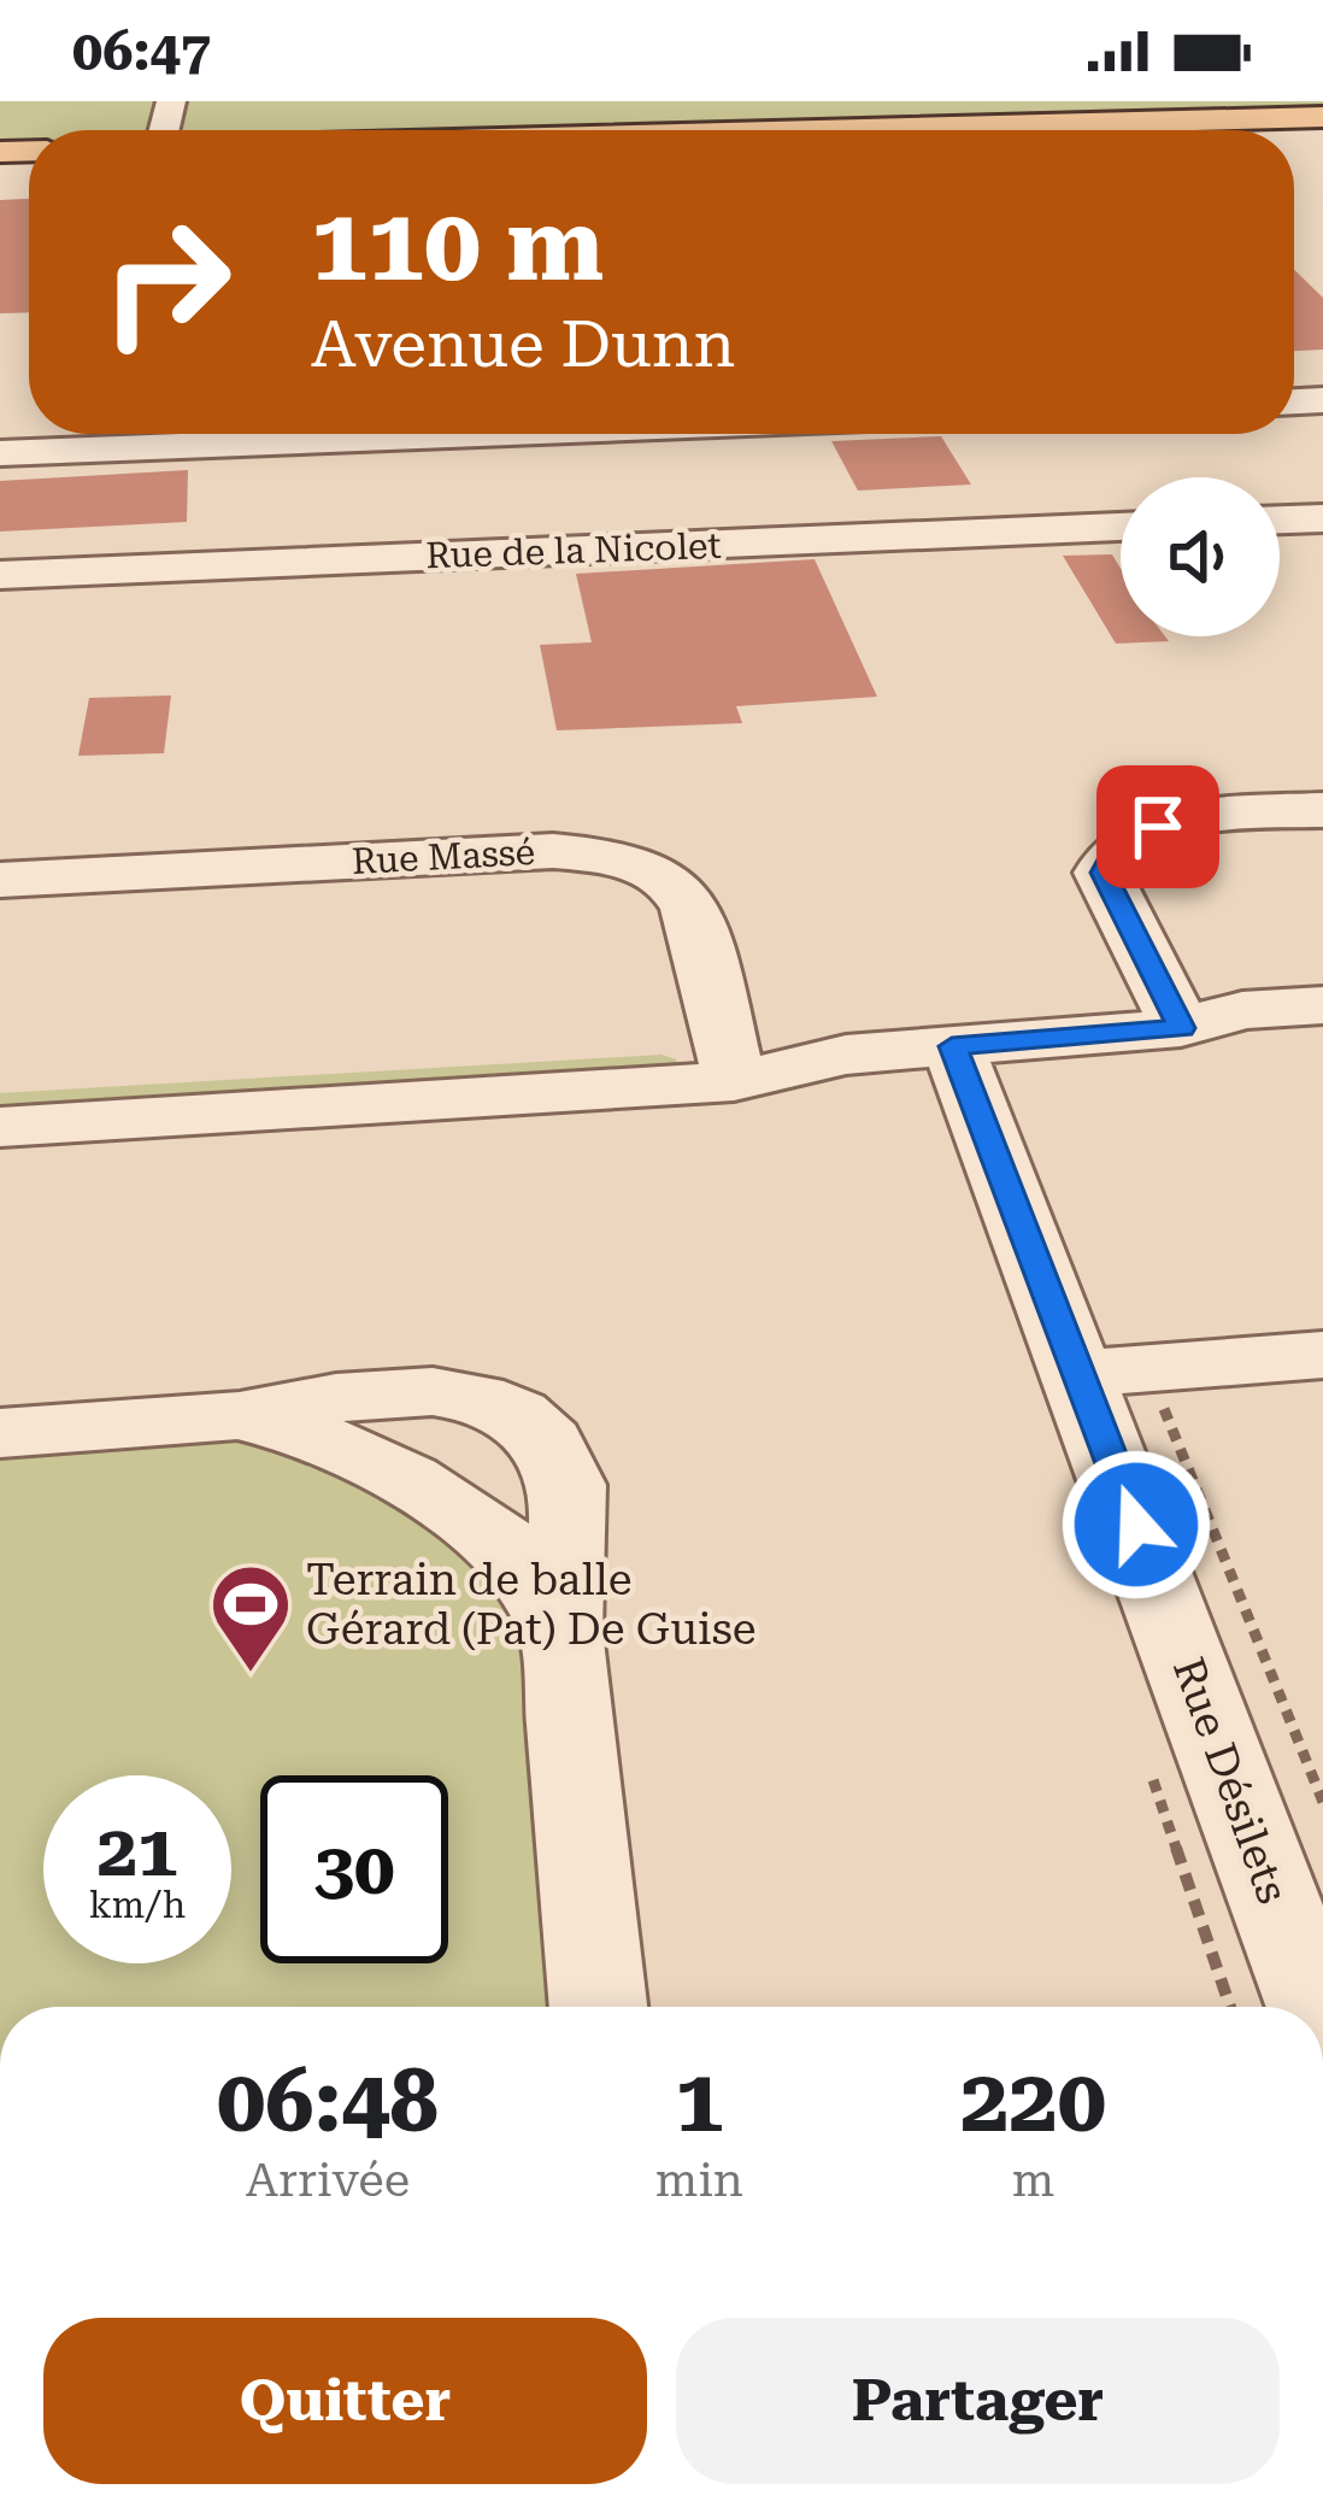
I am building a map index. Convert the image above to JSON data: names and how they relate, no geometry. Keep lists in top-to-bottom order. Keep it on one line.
{"streets":{"street":["Rue de la Nicolet","Rue Massé","Rue Désilets"]},"places":{"sports":["Terrain de balle Gérard (Pat) De Guise"]},"page":{"status":"06:47","turn":["110 m","Avenue Dunn"],"speed":"21 km/h","limit":"30","eta":["06:48","Arrivée","1","min","220","m"],"buttons":["Quitter","Partager"]}}
